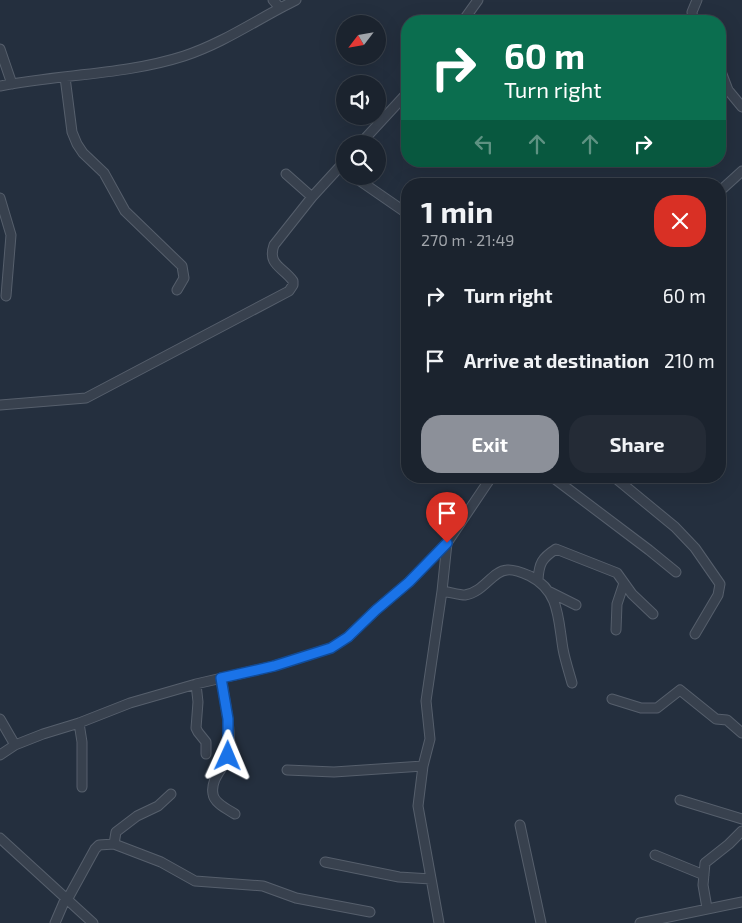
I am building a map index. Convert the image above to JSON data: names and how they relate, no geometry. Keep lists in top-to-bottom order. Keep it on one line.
{"north":"bottom left","page":{"turn":["60 m","Turn right"],"heading":["1 min","270 m · 21:49"],"list":[{"name":"Turn right","value":"60 m"},{"name":"Arrive at destination","value":"210 m"}],"buttons":["Exit","Share"]}}
